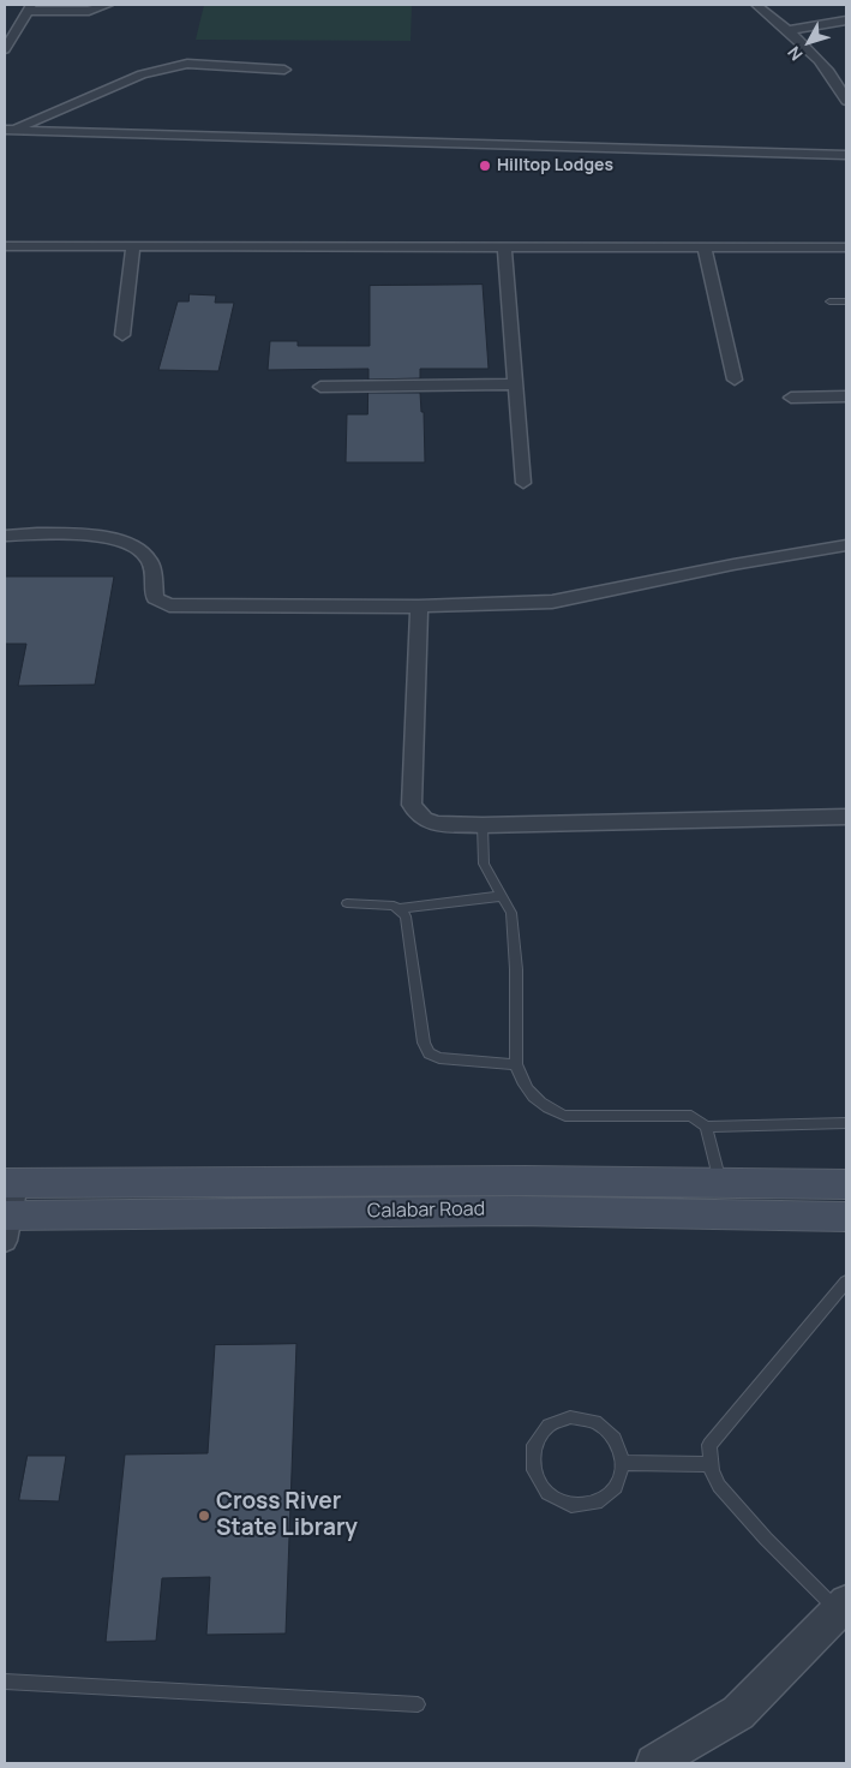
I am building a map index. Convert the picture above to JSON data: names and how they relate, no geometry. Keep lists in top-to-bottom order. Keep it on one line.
{"streets":{"main road":["Calabar Road"]},"places":["Hilltop Lodges","Cross River State Library"],"north":"bottom left"}
